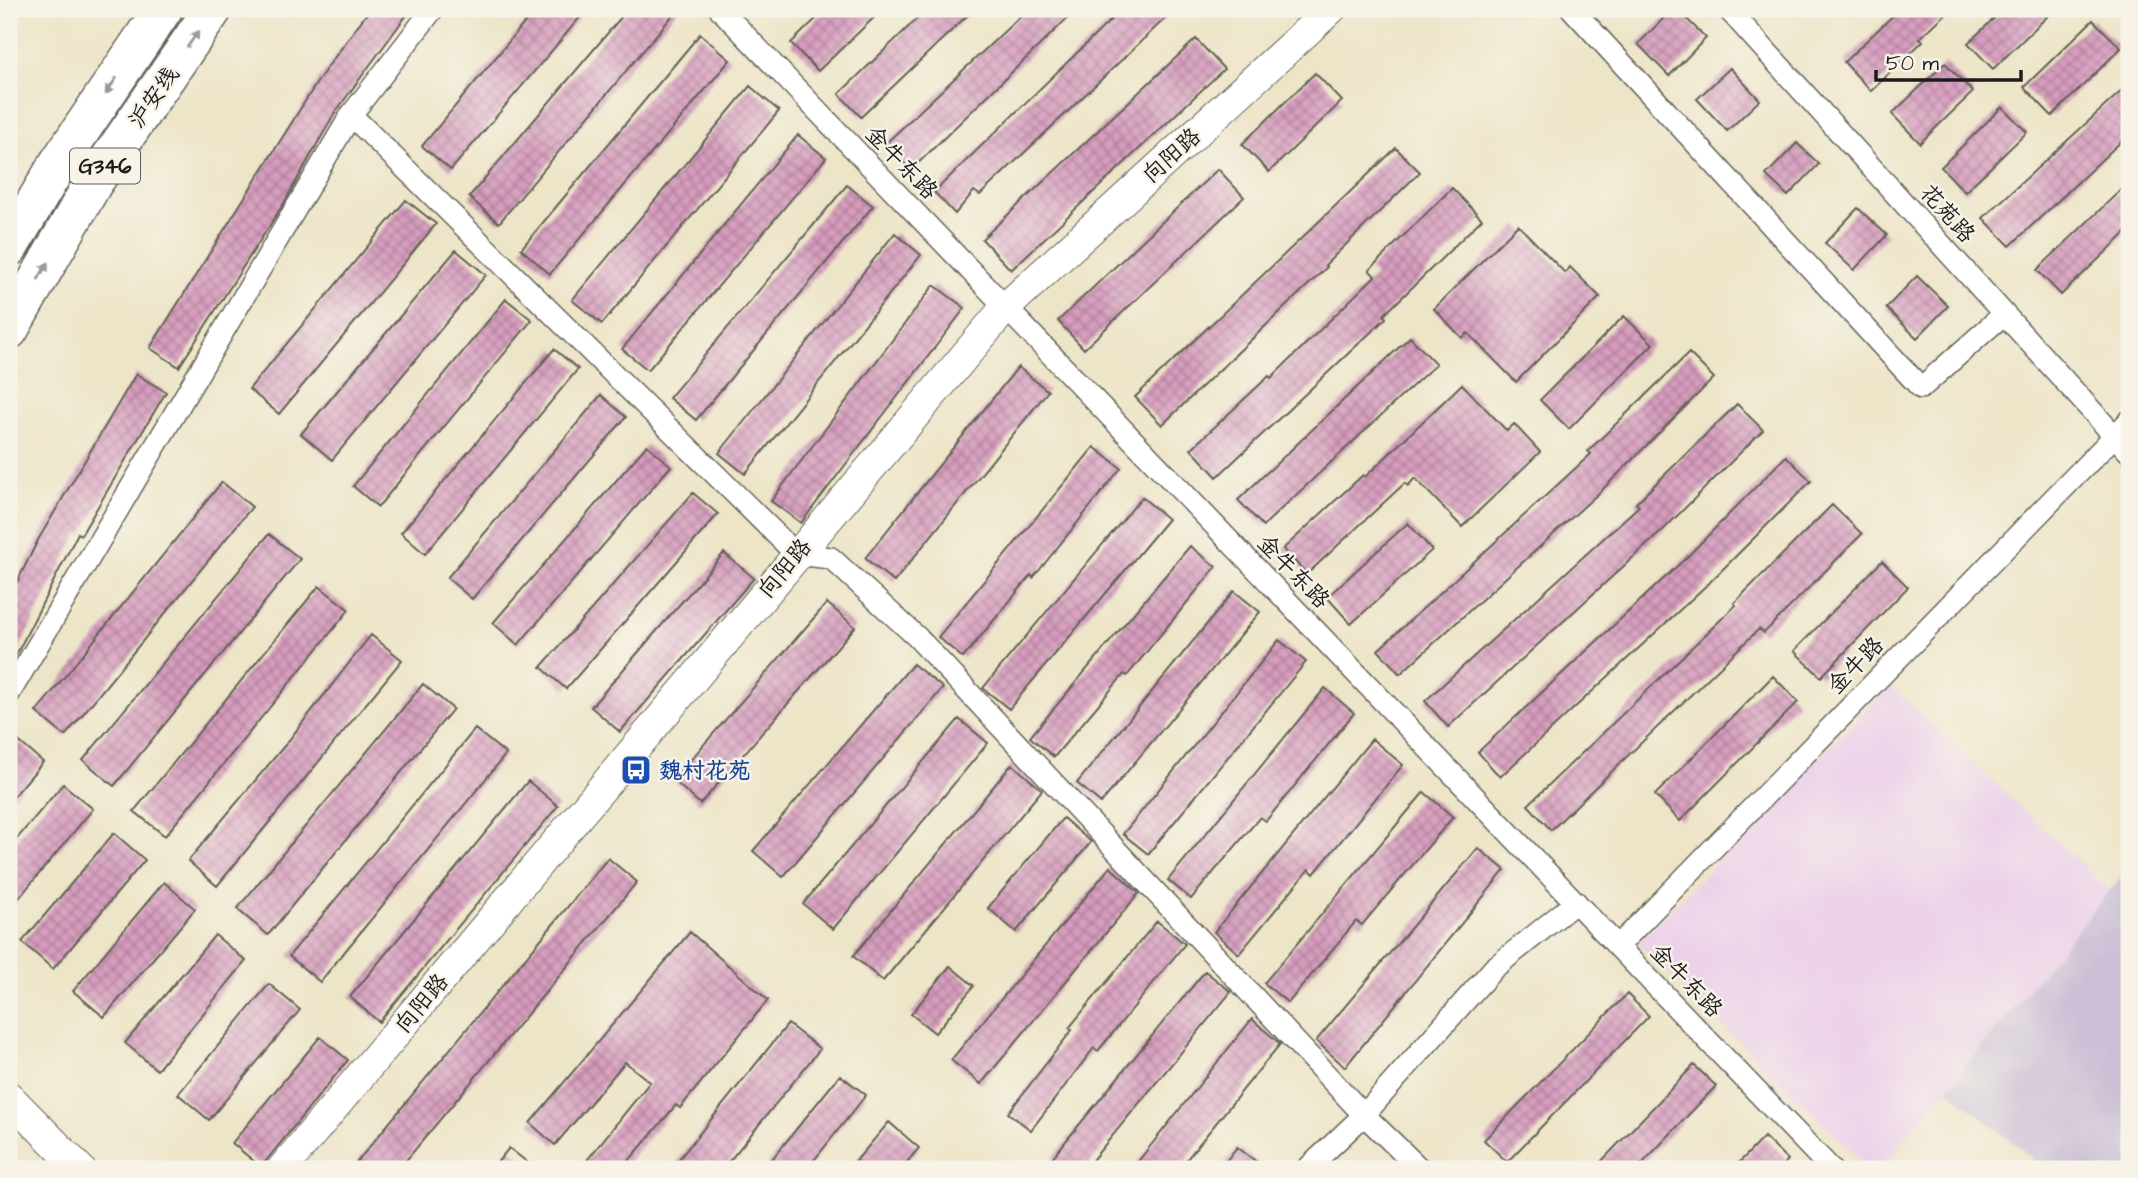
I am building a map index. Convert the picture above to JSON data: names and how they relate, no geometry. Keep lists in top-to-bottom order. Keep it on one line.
{"streets":{"highway":["沪安线","G346"],"street":["向阳路","金牛东路","花苑路","金牛路"]},"crossings":[["向阳路","金牛东路"],["金牛东路","金牛路"],["花苑路","金牛路"]],"places":{"bus stop":["魏村花苑"]},"scale_bar":"50 m"}
